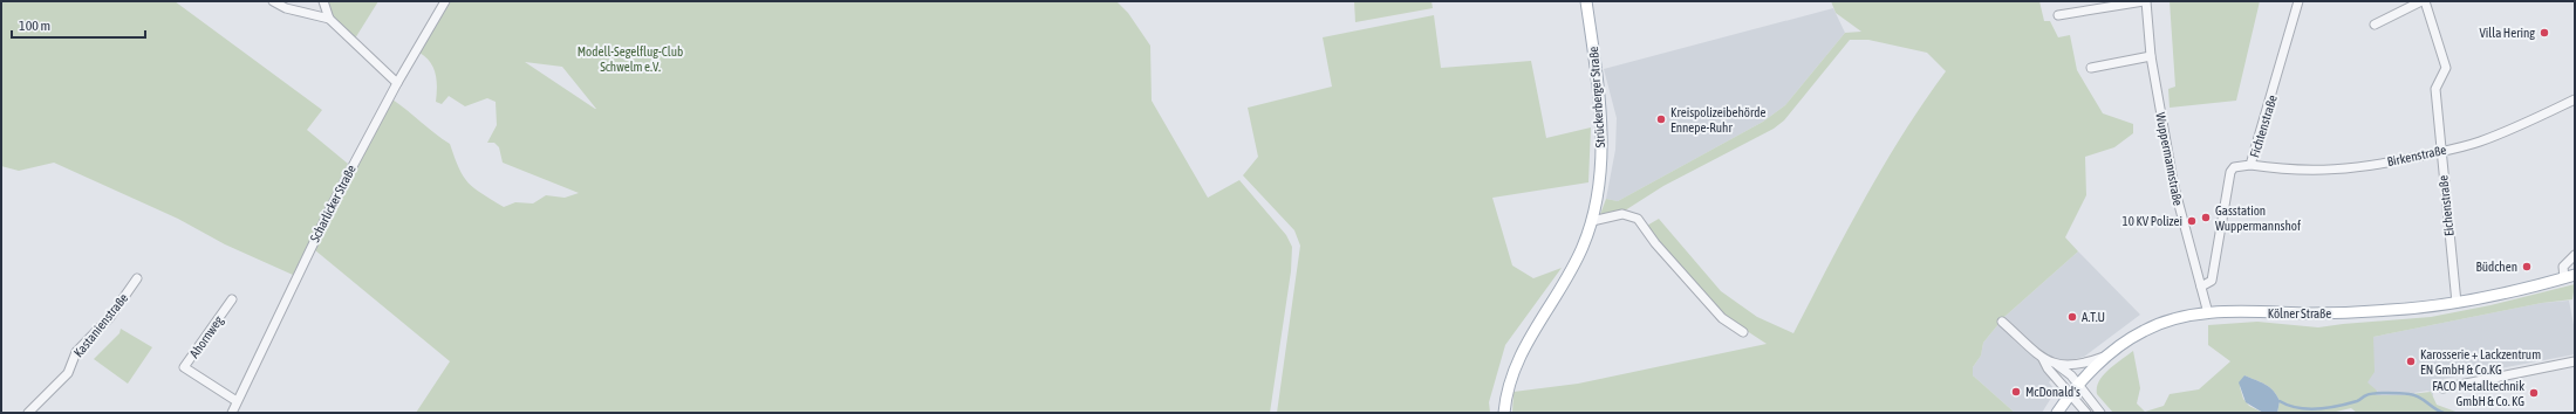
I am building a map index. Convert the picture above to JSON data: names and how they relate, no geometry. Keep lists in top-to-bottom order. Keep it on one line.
{"streets":{"main road":["Strückerberger Straße","Kölner Straße"],"street":["Fichtenstraße","Birkenstraße","Wuppermannstraße","Scharlicker Straße","Eichenstraße","Kastanienstraße","Ahornweg"]},"crossings":[["Fichtenstraße","Birkenstraße"],["Fichtenstraße","Wuppermannstraße"],["Birkenstraße","Eichenstraße"],["Wuppermannstraße","Kölner Straße"],["Scharlicker Straße","Ahornweg"],["Eichenstraße","Kölner Straße"]],"parks":["Modell-Segelflug-Club Schwelm e.V."],"places":["Villa Hering","Kreispolizeibehörde Ennepe-Ruhr","Gasstation Wuppermannshof","10 KV Polizei","Büdchen","A.T.U","Karosserie + Lackzentrum EN GmbH & Co.KG","McDonald's","FACO Metalltechnik GmbH & Co. KG"],"scale_bar":"100 m"}
